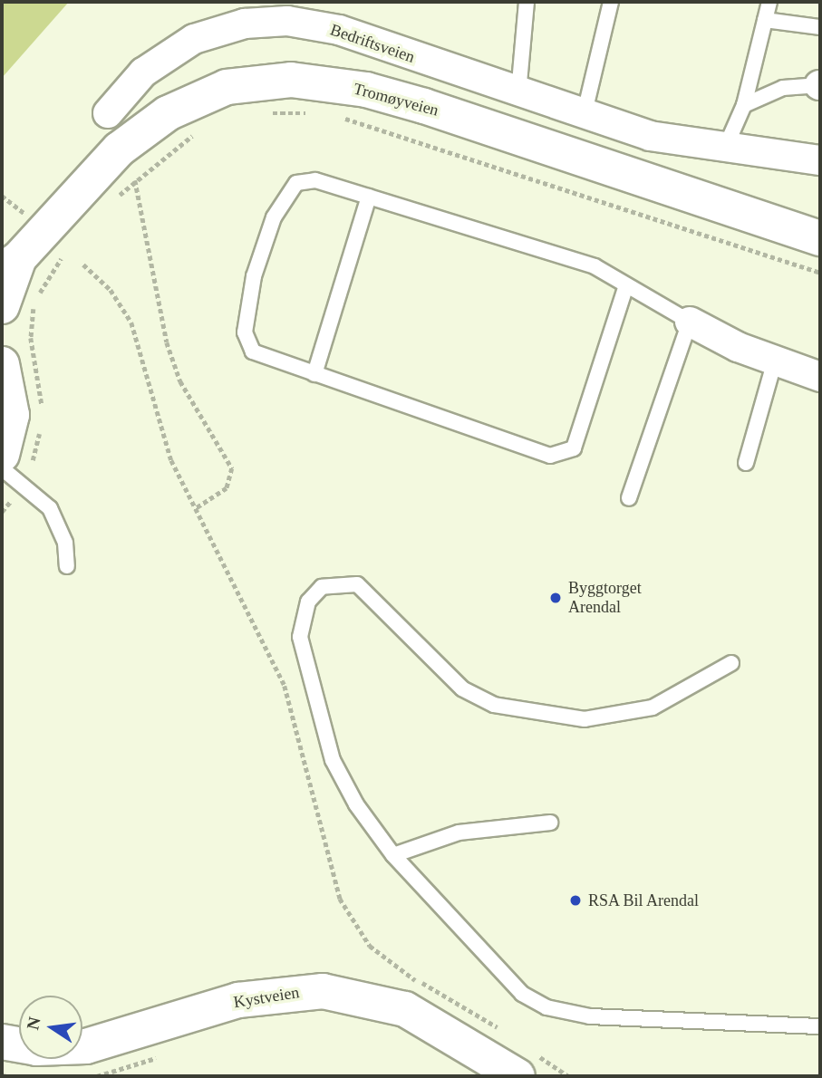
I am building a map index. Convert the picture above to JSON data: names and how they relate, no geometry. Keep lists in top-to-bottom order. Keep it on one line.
{"streets":{"main road":["Tromøyveien","Kystveien"],"street":["Bedriftsveien"]},"places":["Byggtorget Arendal","RSA Bil Arendal"],"north":"left"}
